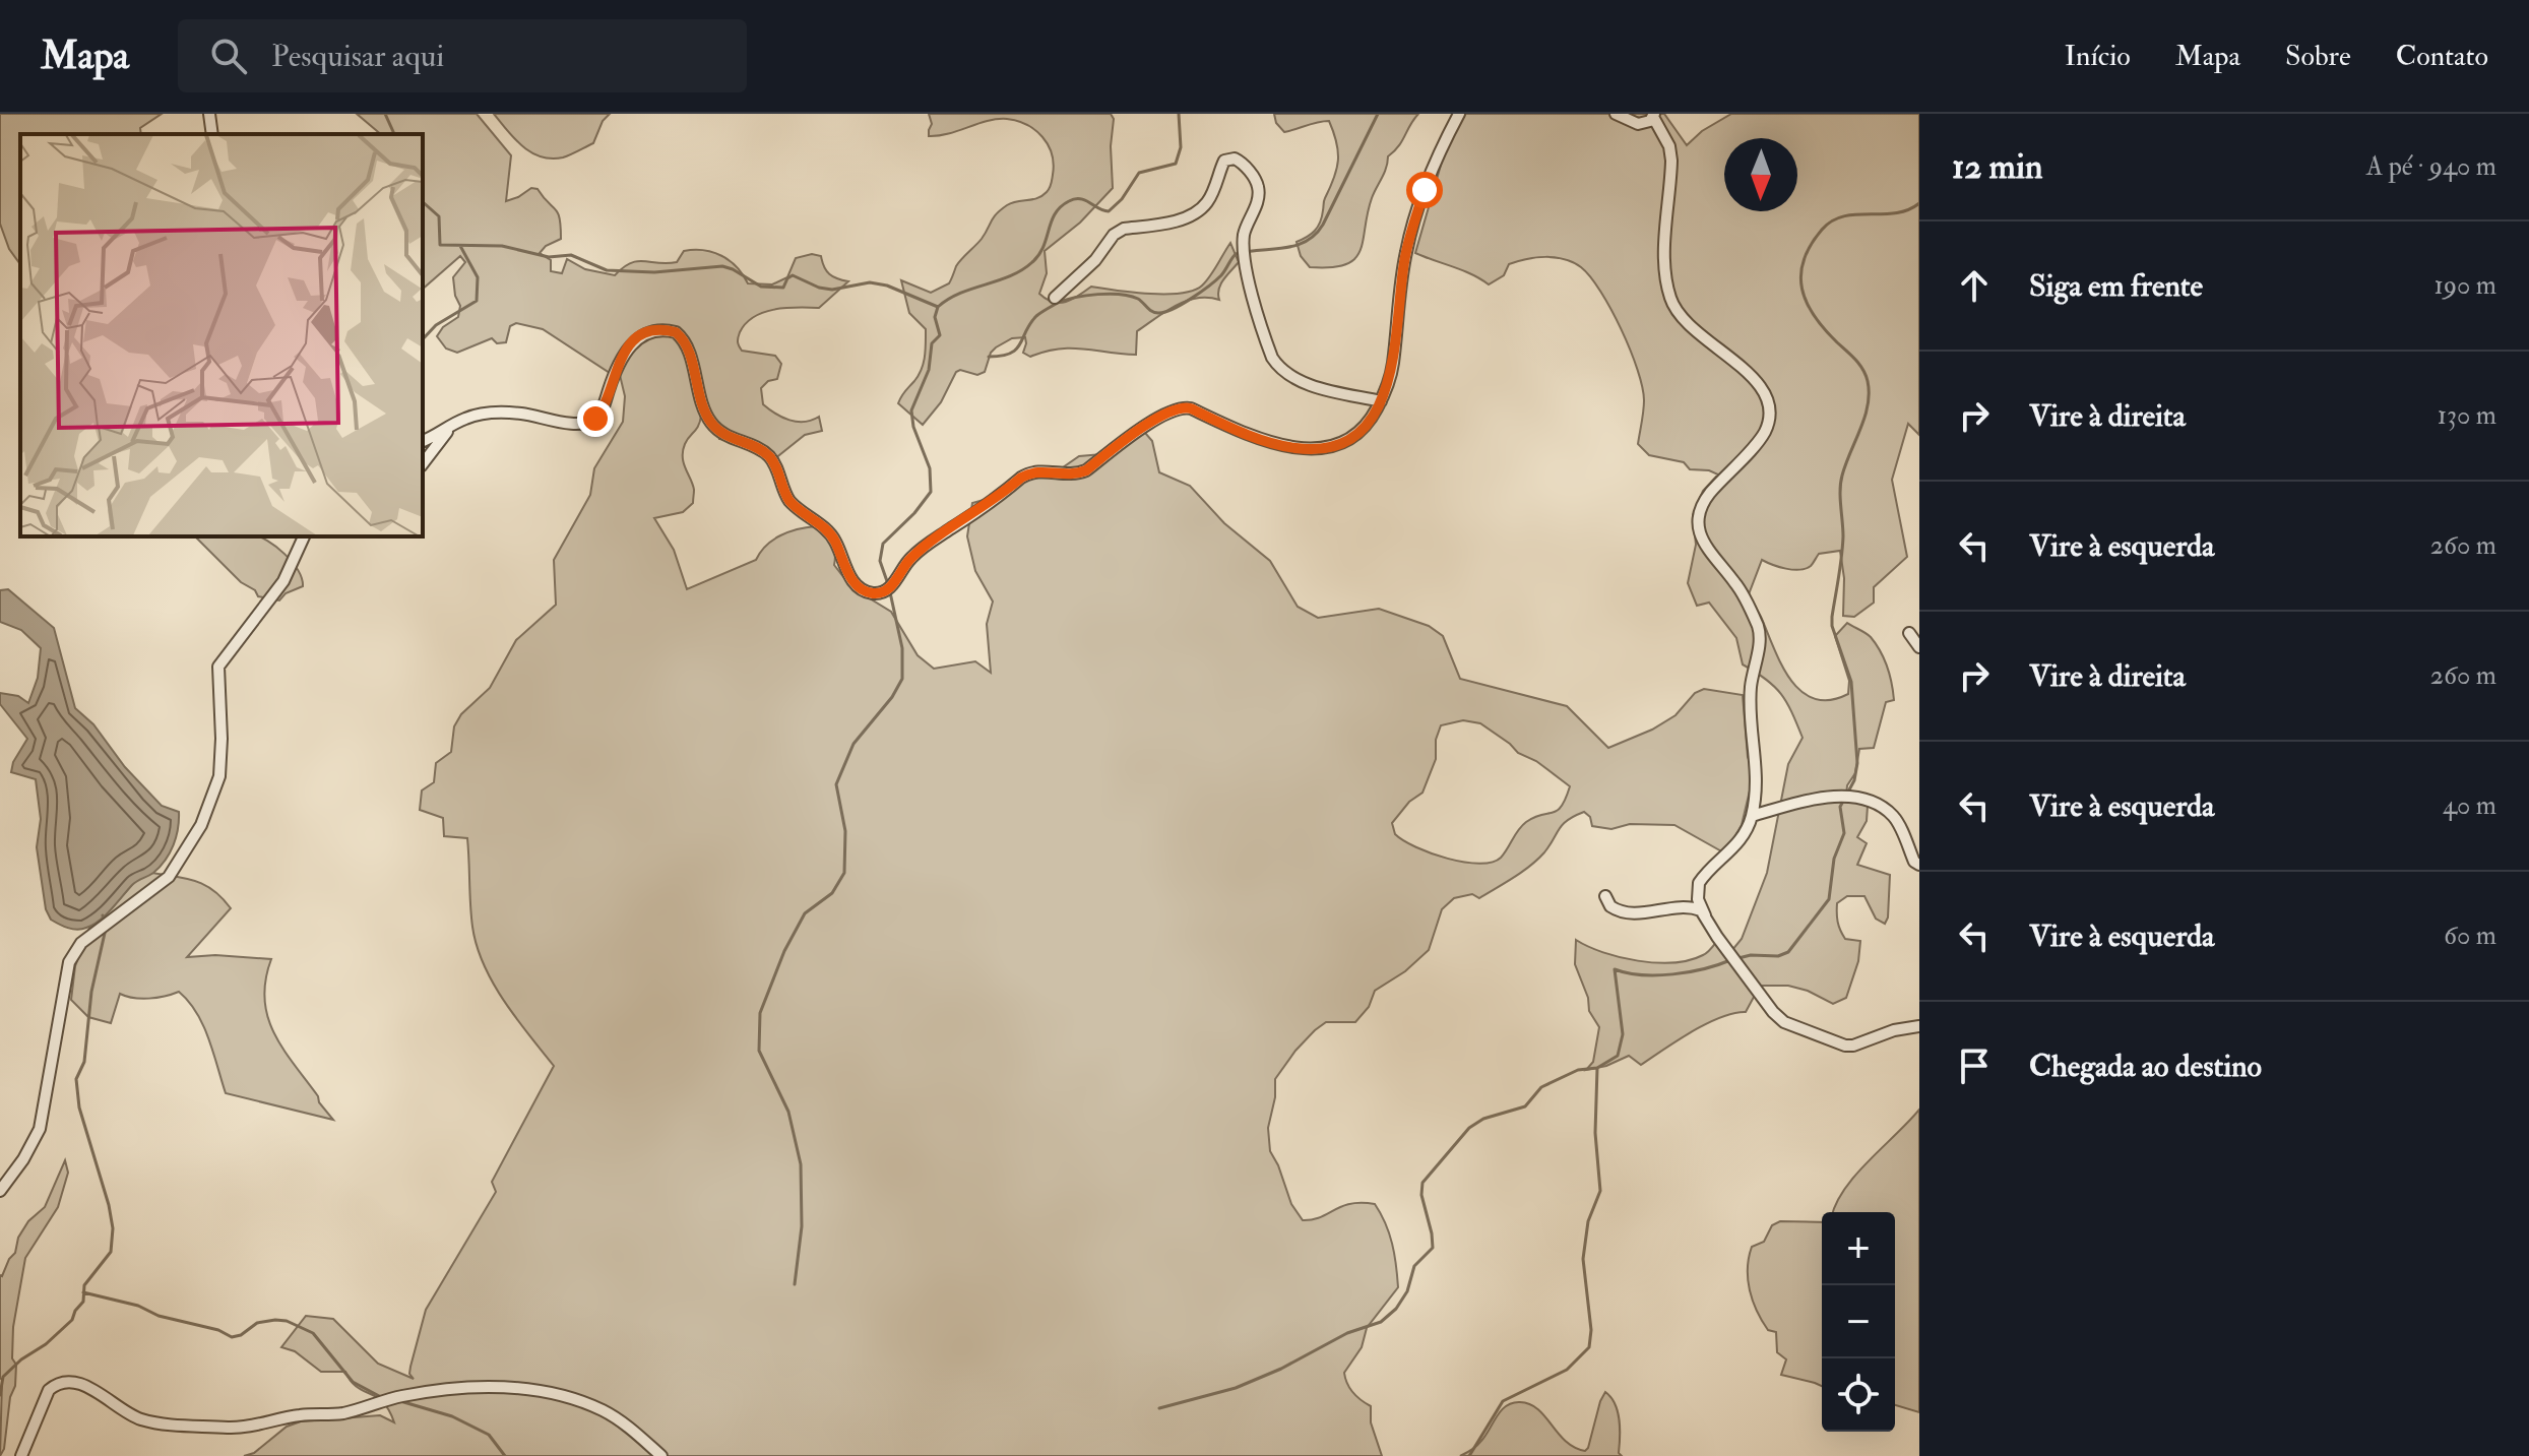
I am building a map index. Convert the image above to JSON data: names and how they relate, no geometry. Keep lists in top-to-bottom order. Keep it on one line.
{"north":"bottom","page":{"header":"Mapa","search":"Pesquisar aqui","nav":["Início","Mapa","Sobre","Contato"],"heading":["12 min","A pé · 940 m"],"list":[["Siga em frente","190 m"],["Vire à direita","130 m"],["Vire à esquerda","260 m"],["Vire à direita","260 m"],["Vire à esquerda","40 m"],["Vire à esquerda","60 m"],"Chegada ao destino"],"map_buttons":["+","−"]}}
